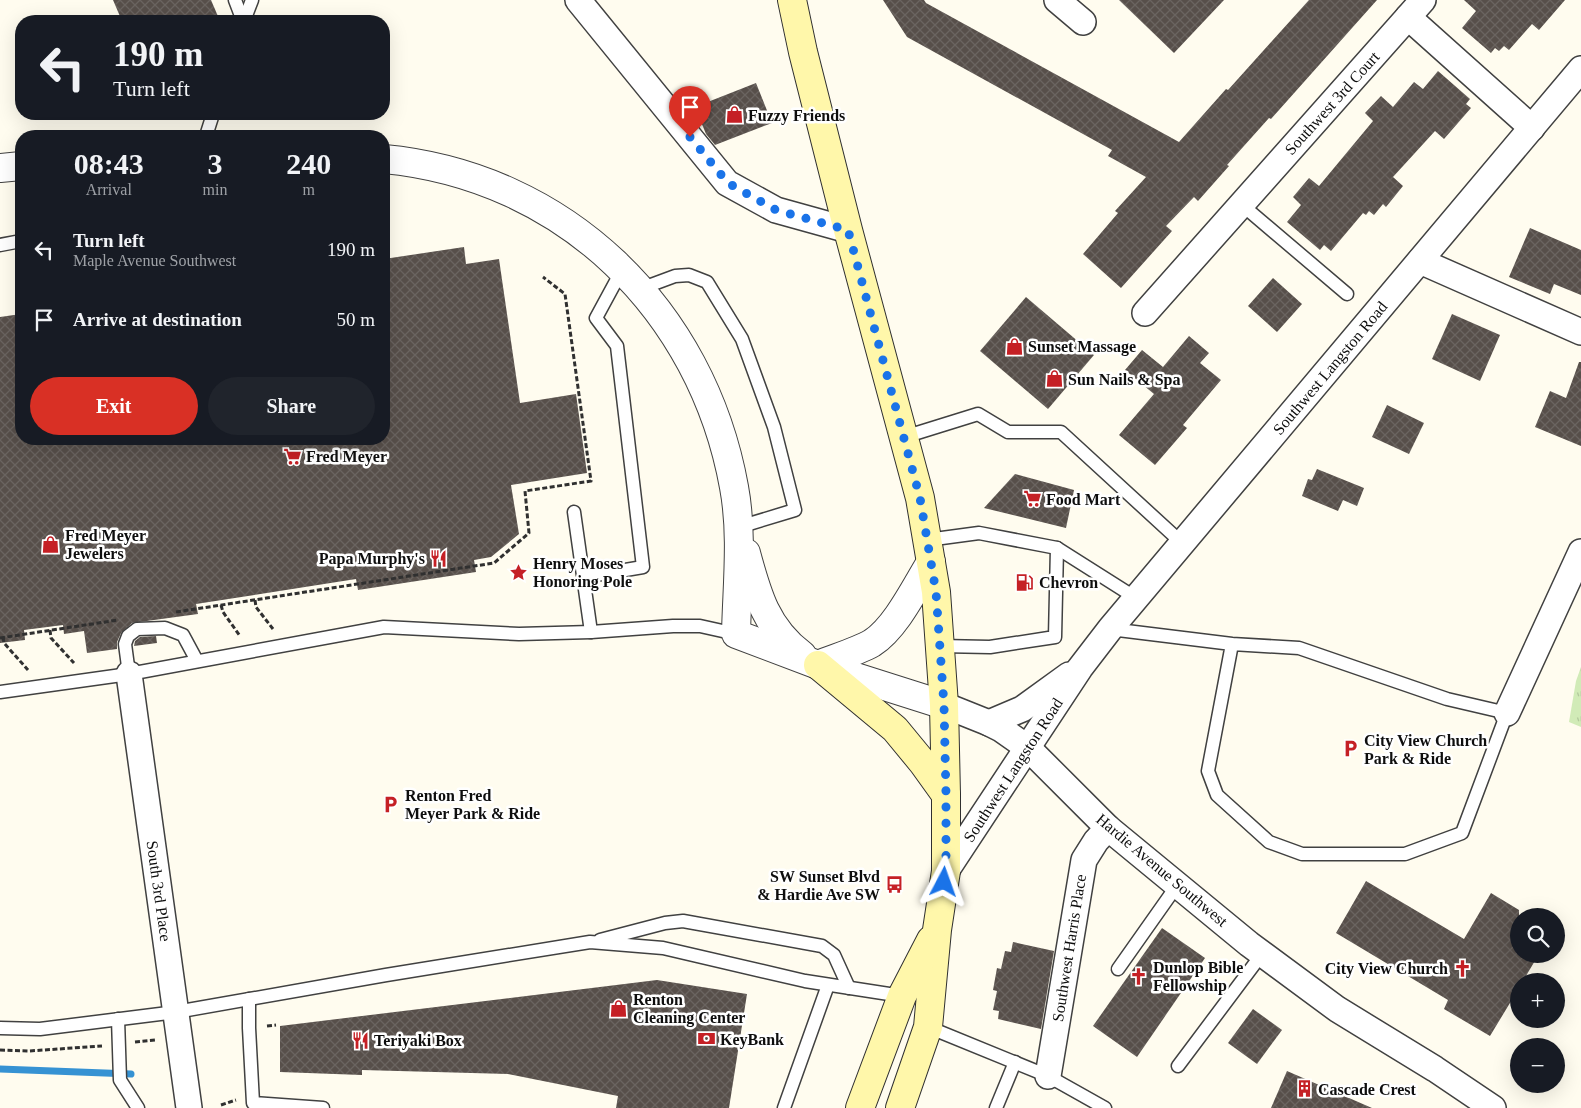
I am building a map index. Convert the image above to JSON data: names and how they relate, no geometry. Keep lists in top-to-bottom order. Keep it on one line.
{"streets":{"street":["Southwest 3rd Court","Southwest Langston Road","Hardie Avenue Southwest","South 3rd Place","Southwest Harris Place"]},"crossings":[["Southwest 3rd Court","Southwest Langston Road"],["Southwest Langston Road","Hardie Avenue Southwest"],["Hardie Avenue Southwest","Southwest Harris Place"]],"places":{"shop":["Fuzzy Friends","Sunset Massage","Sun Nails & Spa","Fred Meyer Jewelers","Renton Cleaning Center"],"supermarket":["Fred Meyer","Food Mart"],"restaurant":["Papa Murphy's","Teriyaki Box"],"place":["Henry Moses Honoring Pole"],"fuel station":["Chevron"],"parking":["City View Church Park & Ride","Renton Fred Meyer Park & Ride"],"bus stop":["SW Sunset Blvd & Hardie Ave SW"],"church":["City View Church","Dunlop Bible Fellowship"],"bank":["KeyBank"],"building":["Cascade Crest"]},"page":{"turn":["190 m","Turn left"],"eta":["08:43","Arrival","3","min","240","m"],"list":[{"name":"Turn left","note":"Maple Avenue Southwest","value":"190 m"},{"name":"Arrive at destination","value":"50 m"}],"buttons":["Exit","Share"],"map_buttons":["+","−"]}}
